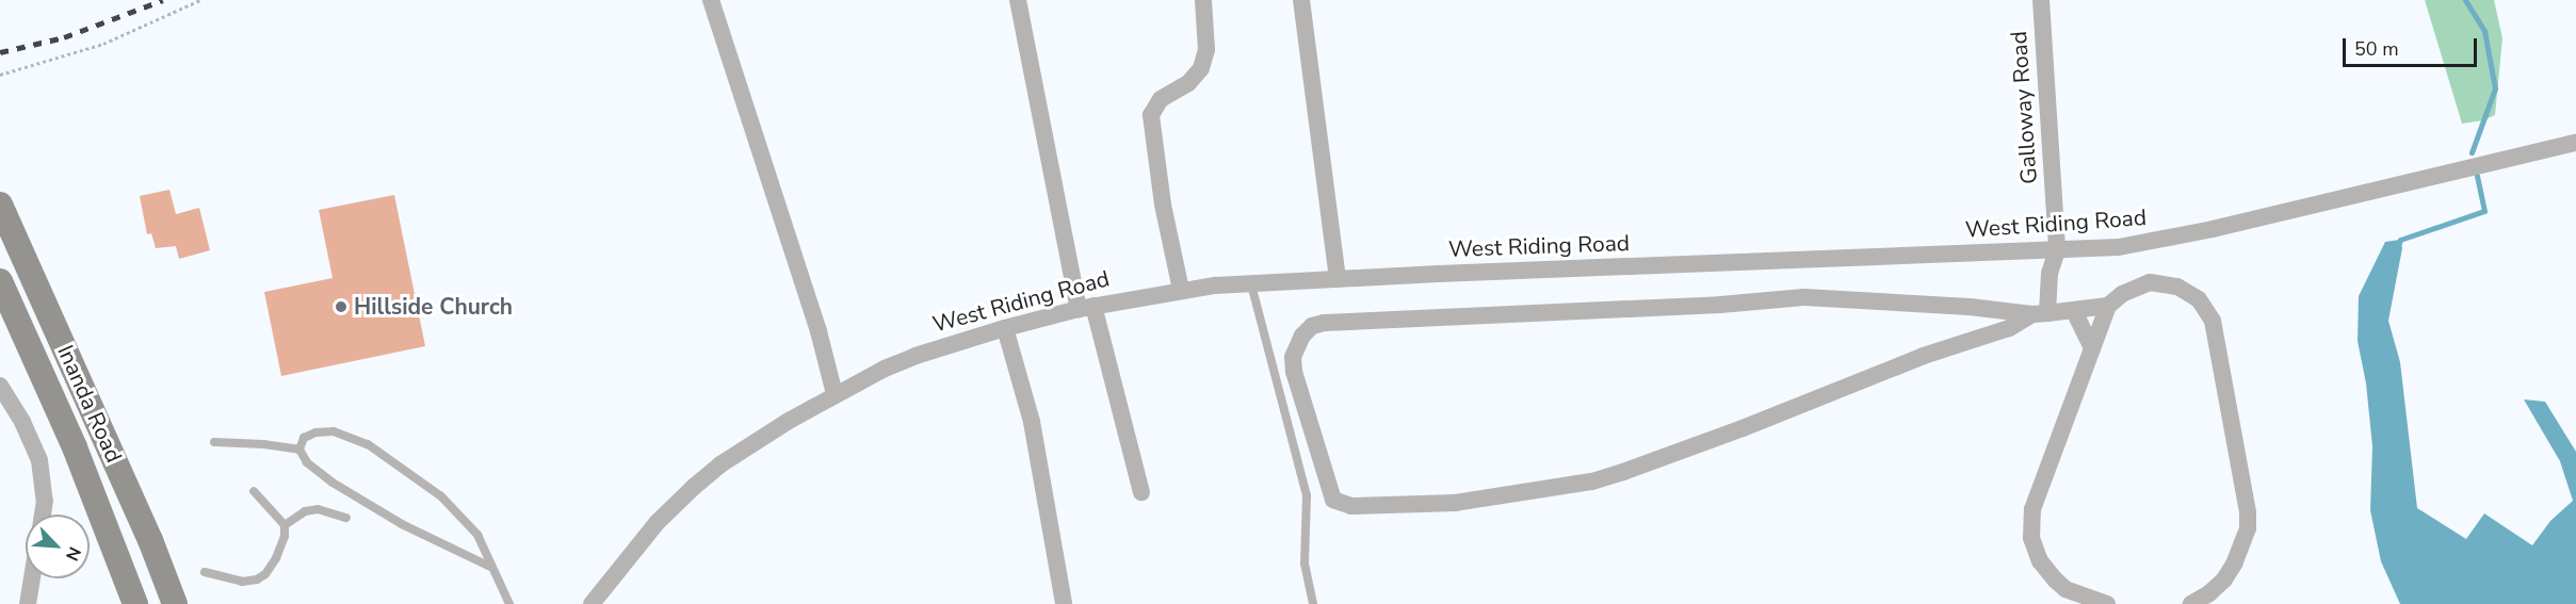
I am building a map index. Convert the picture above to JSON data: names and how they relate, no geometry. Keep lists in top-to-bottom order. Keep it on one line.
{"streets":{"main road":["Inanda Road"],"street":["Galloway Road","West Riding Road"]},"crossings":[["Galloway Road","West Riding Road"]],"places":["Hillside Church"],"scale_bar":"50 m","north":"bottom right"}
